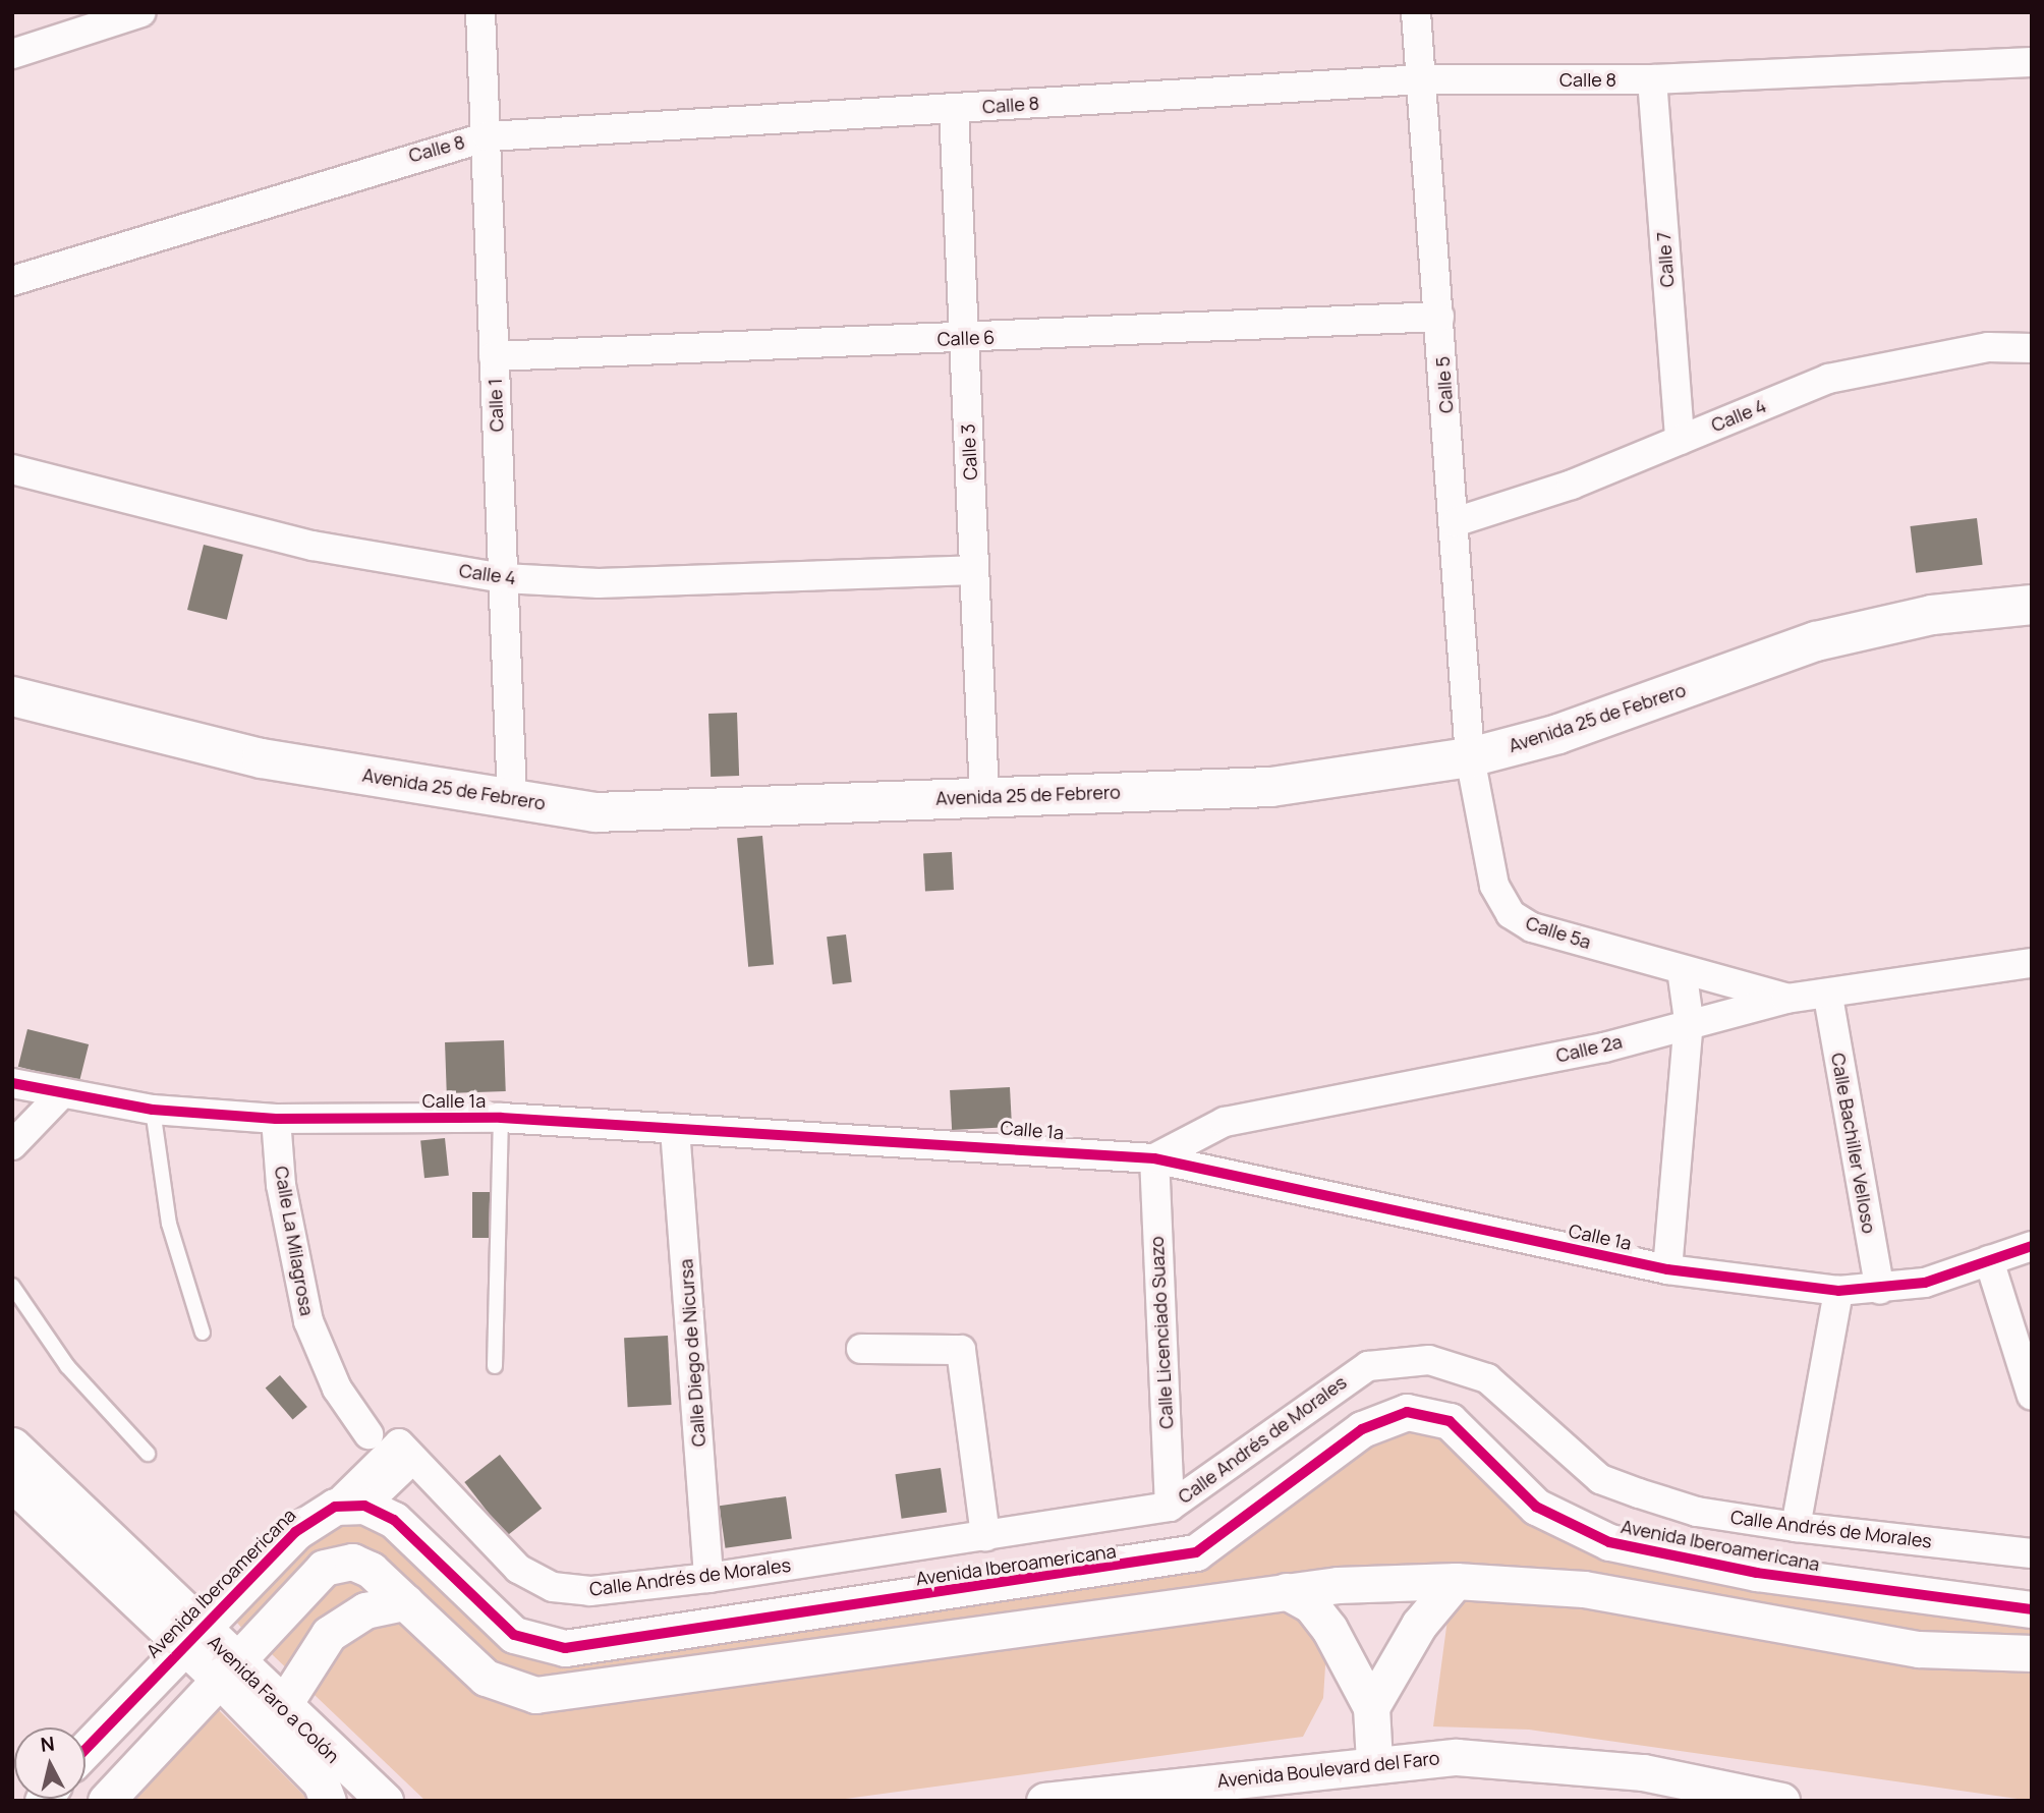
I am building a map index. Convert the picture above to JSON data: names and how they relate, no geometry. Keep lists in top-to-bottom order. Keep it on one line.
{"streets":{"main road":["Avenida 25 de Febrero"],"street":["Calle 8","Calle 7","Calle 6","Calle 5","Calle 1","Calle 4","Calle 3","Calle 5a","Calle 2a","Calle 1a","Calle Bachiller Velloso","Calle La Milagrosa","Calle Licenciado Suazo","Calle Diego de Nicursa","Calle Andrés de Morales","Avenida Iberoamericana","Avenida Faro a Colón","Avenida Boulevard del Faro"]},"crossings":[["Calle 8","Calle 7"],["Calle 8","Calle 5"],["Calle 8","Calle 1"],["Calle 8","Calle 3"],["Calle 7","Calle 4"],["Calle 6","Calle 5"],["Calle 6","Calle 1"],["Calle 6","Calle 3"],["Calle 5","Calle 4"],["Calle 5","Avenida 25 de Febrero"],["Calle 5","Calle 5a"],["Calle 1","Calle 4"],["Calle 1","Avenida 25 de Febrero"],["Calle 4","Calle 3"],["Calle 3","Avenida 25 de Febrero"],["Avenida 25 de Febrero","Calle 5a"],["Calle 5a","Calle 2a"],["Calle 2a","Calle 1a"],["Calle 2a","Calle Bachiller Velloso"],["Calle 2a","Calle Licenciado Suazo"],["Calle 1a","Calle Bachiller Velloso"],["Calle 1a","Calle La Milagrosa"],["Calle 1a","Calle Licenciado Suazo"],["Calle 1a","Calle Diego de Nicursa"],["Calle Licenciado Suazo","Calle Andrés de Morales"],["Calle Diego de Nicursa","Calle Andrés de Morales"],["Calle Andrés de Morales","Avenida Iberoamericana"],["Avenida Iberoamericana","Avenida Faro a Colón"]],"north":"top"}
